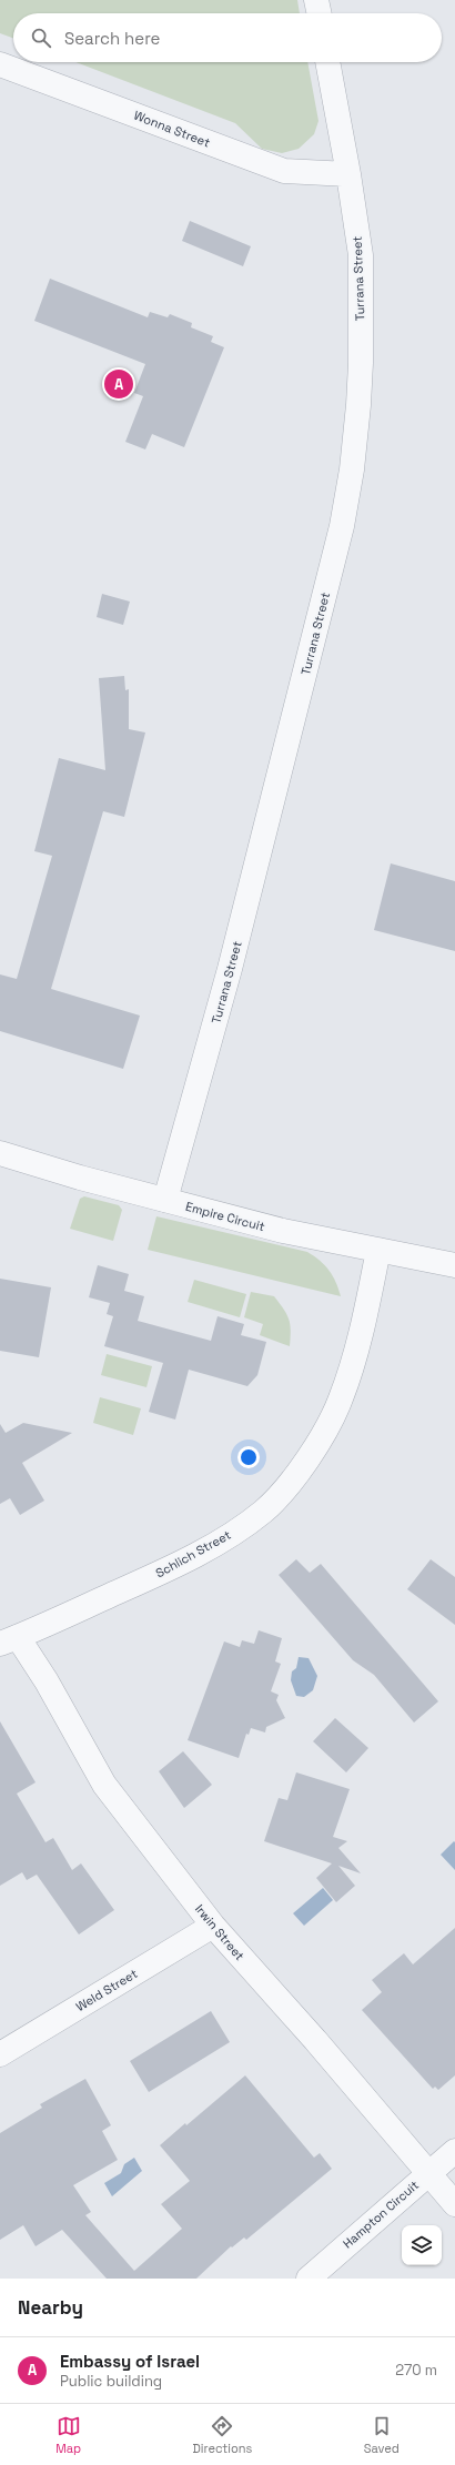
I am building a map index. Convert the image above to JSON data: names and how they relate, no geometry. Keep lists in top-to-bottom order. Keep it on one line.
{"streets":{"street":["Wonna Street","Turrana Street","Empire Circuit","Schlich Street","Irwin Street","Weld Street","Hampton Circuit"]},"crossings":[["Wonna Street","Turrana Street"],["Turrana Street","Empire Circuit"],["Empire Circuit","Schlich Street"],["Schlich Street","Irwin Street"],["Irwin Street","Weld Street"],["Irwin Street","Hampton Circuit"]],"page":{"search":"Search here","pins":"A","heading":"Nearby","list":[{"mark":"A","name":"Embassy of Israel","note":"Public building","value":"270 m"}],"nav":["Map","Directions","Saved"]}}
